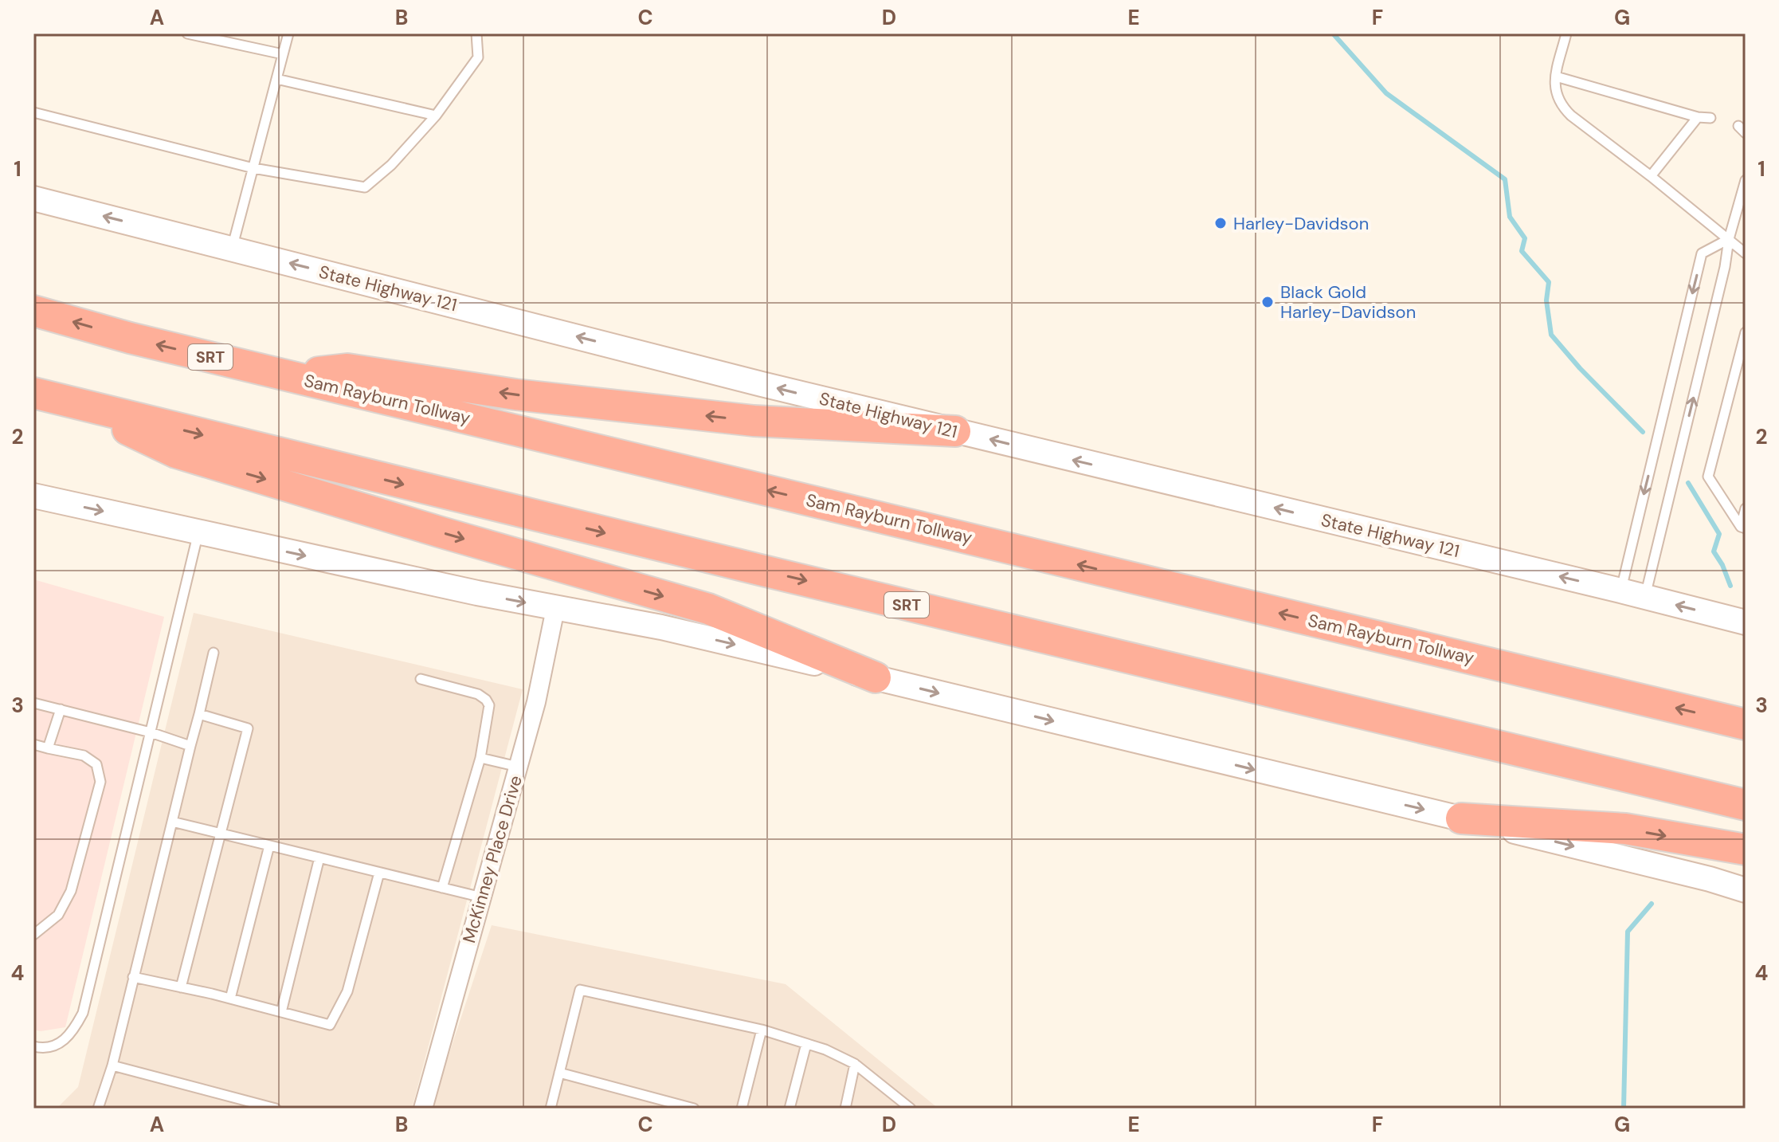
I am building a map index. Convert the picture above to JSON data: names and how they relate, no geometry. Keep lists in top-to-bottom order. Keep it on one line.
{"streets":{"highway":["SRT","Sam Rayburn Tollway"],"main road":["State Highway 121"],"street":["McKinney Place Drive"]},"one_way":["State Highway 121"],"places":["Harley-Davidson","Black Gold Harley-Davidson"],"grid":{"columns":["A","B","C","D","E","F","G"],"rows":["1","2","3","4"]}}
